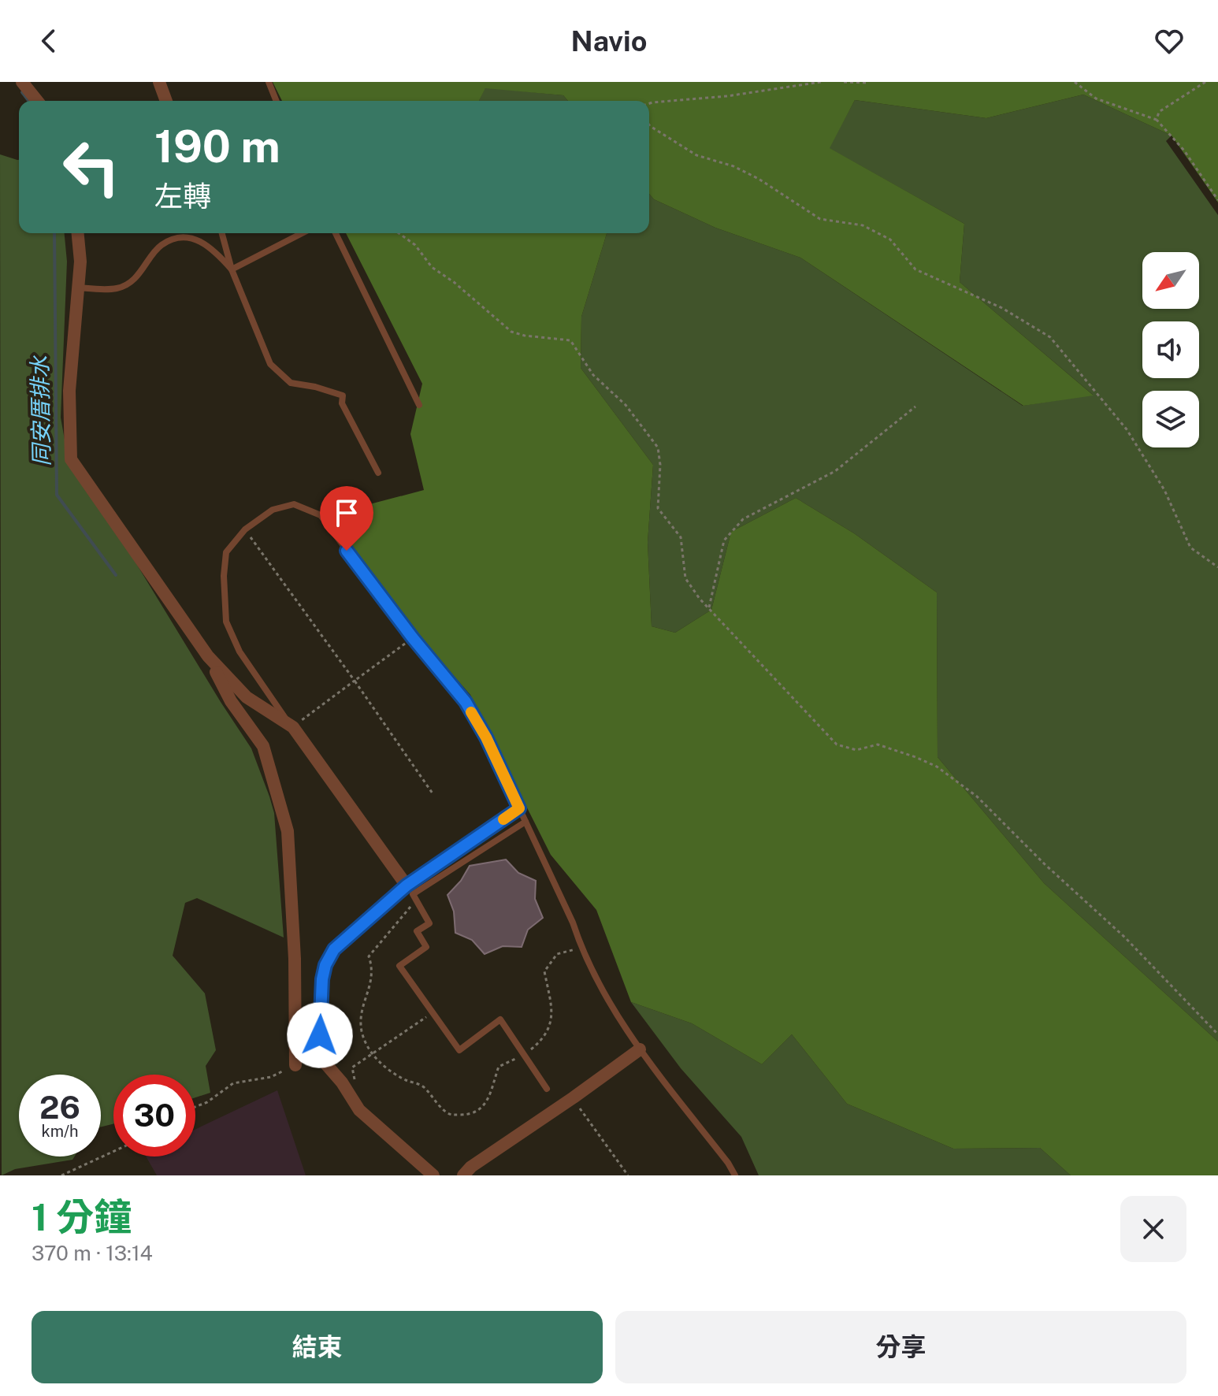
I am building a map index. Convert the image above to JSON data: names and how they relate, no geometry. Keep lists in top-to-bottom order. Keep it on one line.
{"water":["同安厝排水"],"north":"bottom left","page":{"header":"Navio","turn":["190 m","左轉"],"speed":"26 km/h","limit":"30","heading":["1 分鐘","370 m · 13:14"],"buttons":["結束","分享"]}}
